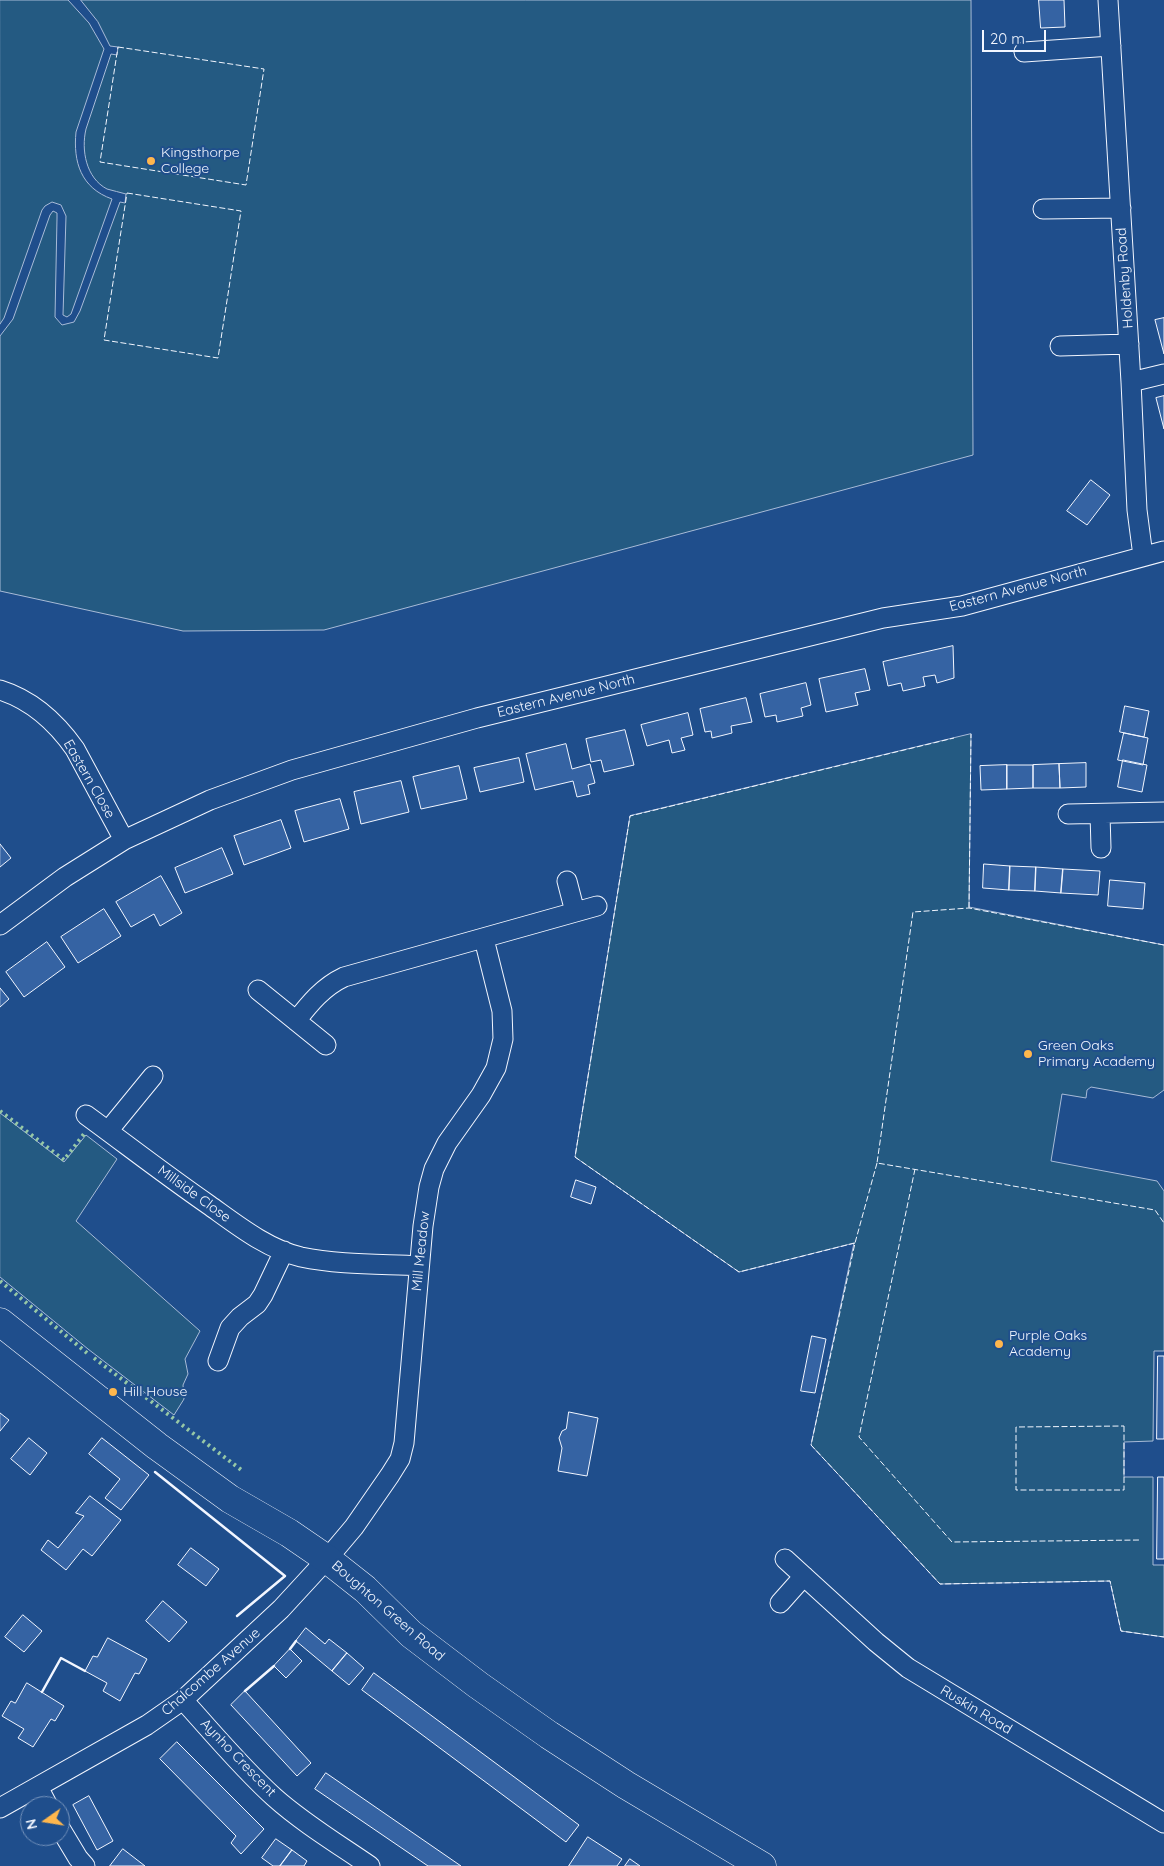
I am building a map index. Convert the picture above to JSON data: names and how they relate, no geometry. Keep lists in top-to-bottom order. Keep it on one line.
{"streets":{"street":["Holdenby Road","Eastern Avenue North","Eastern Close","Millside Close","Mill Meadow","Boughton Green Road","Chalcombe Avenue","Ruskin Road","Aynho Crescent"]},"crossings":[["Holdenby Road","Eastern Avenue North"],["Eastern Avenue North","Eastern Close"],["Millside Close","Mill Meadow"],["Mill Meadow","Boughton Green Road"],["Mill Meadow","Chalcombe Avenue"],["Boughton Green Road","Chalcombe Avenue"],["Chalcombe Avenue","Aynho Crescent"]],"places":["Kingsthorpe College","Green Oaks Primary Academy","Purple Oaks Academy","Hill House"],"scale_bar":"20 m","north":"left"}
